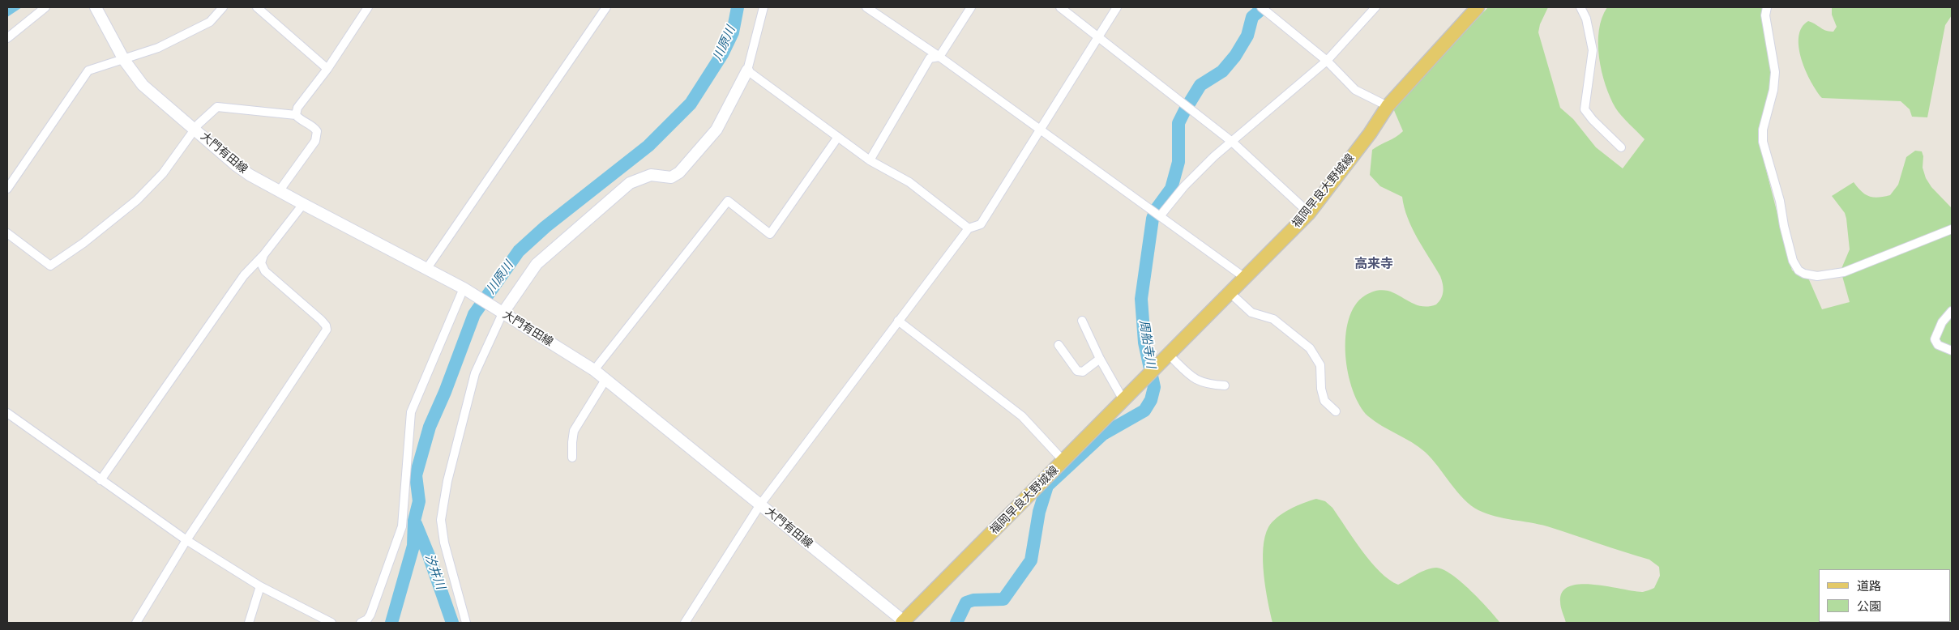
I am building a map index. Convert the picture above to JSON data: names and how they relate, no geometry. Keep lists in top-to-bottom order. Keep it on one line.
{"streets":{"main road":["大門有田線","福岡早良大野城線"]},"crossings":[["大門有田線","福岡早良大野城線"]],"districts":["高来寺"],"water":["川原川","周船寺川","汐井川"],"legend":["道路","公園"]}
